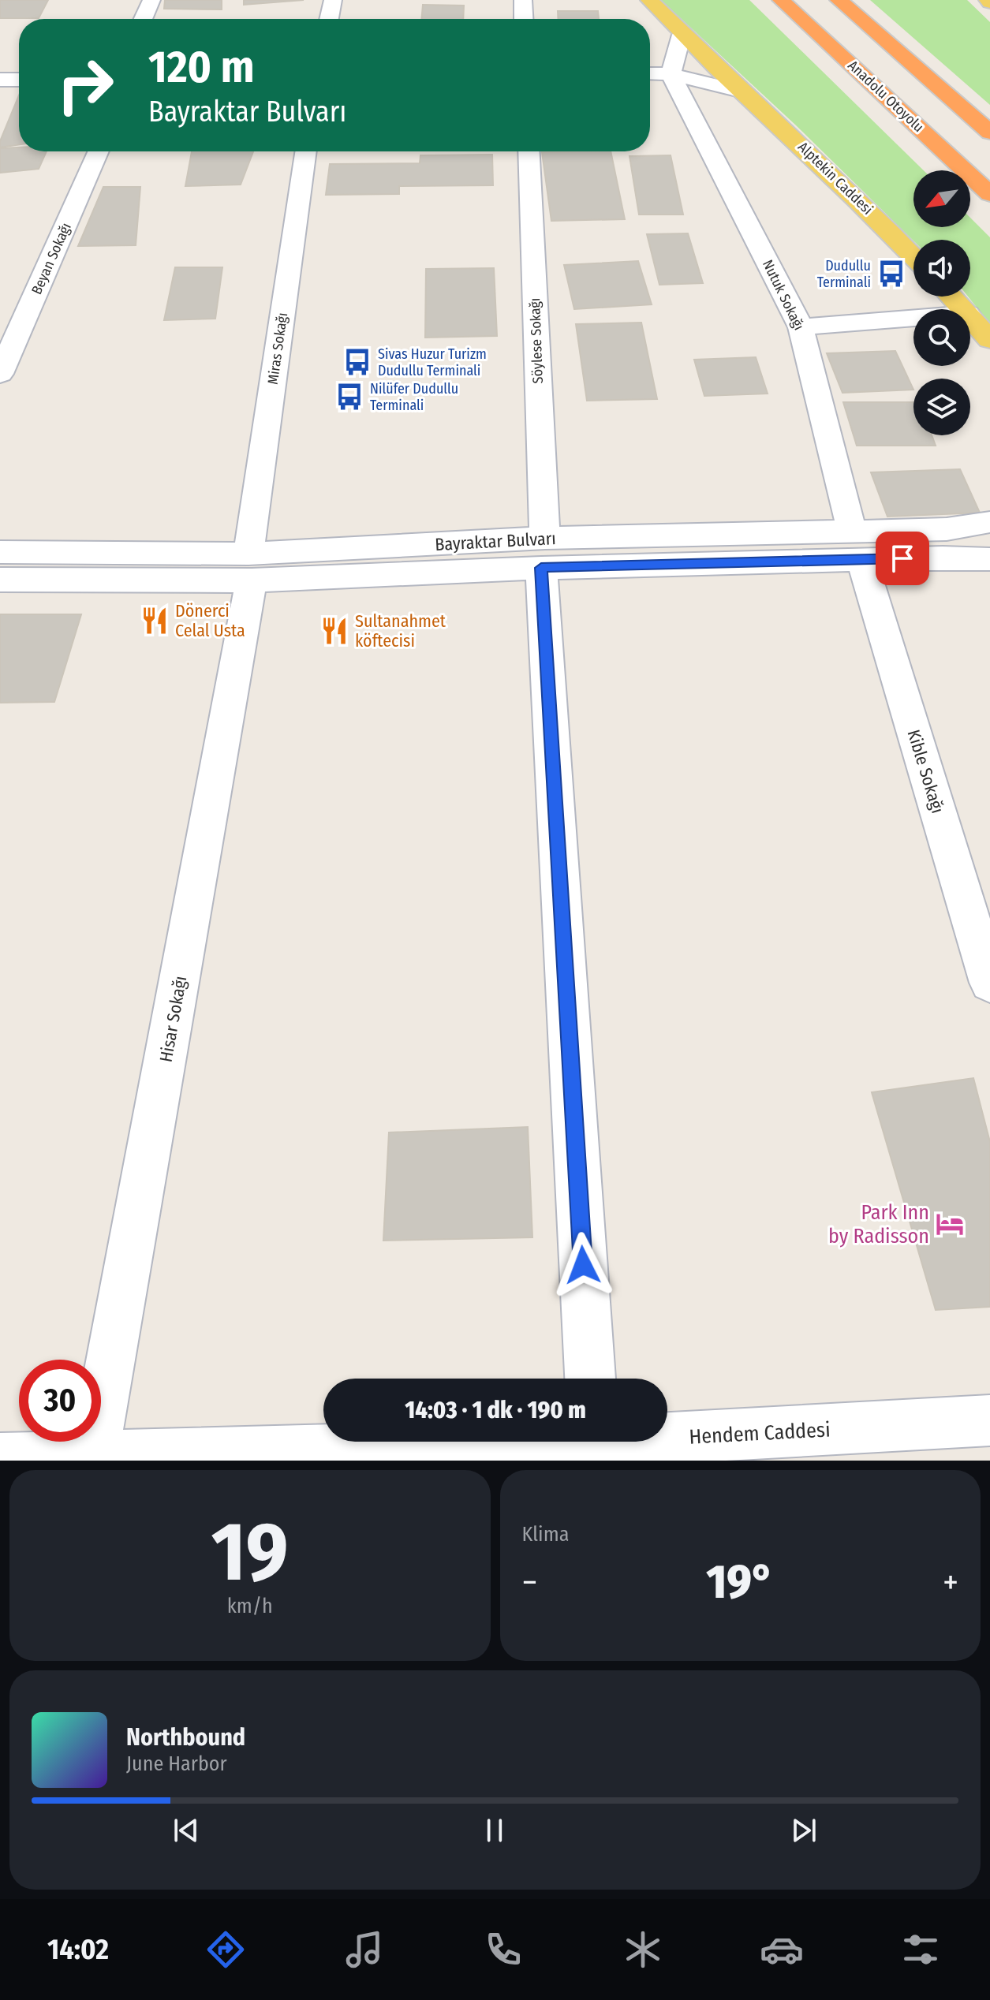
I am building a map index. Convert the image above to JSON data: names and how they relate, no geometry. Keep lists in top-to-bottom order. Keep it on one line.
{"streets":{"highway":["Anadolu Otoyolu"],"main road":["Alptekin Caddesi"],"street":["Beyan Sokağı","Nutuk Sokağı","Söylese Sokağı","Miras Sokağı","Bayraktar Bulvarı","Kible Sokağı","Hisar Sokağı","Hendem Caddesi"]},"crossings":[["Alptekin Caddesi","Nutuk Sokağı"],["Nutuk Sokağı","Bayraktar Bulvarı"],["Nutuk Sokağı","Kible Sokağı"],["Söylese Sokağı","Bayraktar Bulvarı"],["Miras Sokağı","Bayraktar Bulvarı"],["Miras Sokağı","Hisar Sokağı"],["Bayraktar Bulvarı","Kible Sokağı"],["Bayraktar Bulvarı","Hisar Sokağı"],["Hisar Sokağı","Hendem Caddesi"]],"places":{"bus stop":["Dudullu Terminali","Sivas Huzur Turizm Dudullu Terminali","Nilüfer Dudullu Terminali"],"restaurant":["Dönerci Celal Usta","Sultanahmet köftecisi"],"hotel":["Park Inn by Radisson"]},"north":"bottom left","page":{"turn":["120 m","Bayraktar Bulvarı"],"limit":"30","trip":"14:03 · 1 dk · 190 m","tile":[["19","km/h"],"Klima"],"heat":["−","19°","+"],"song":["Northbound","June Harbor"],"tabs":"14:02"}}
